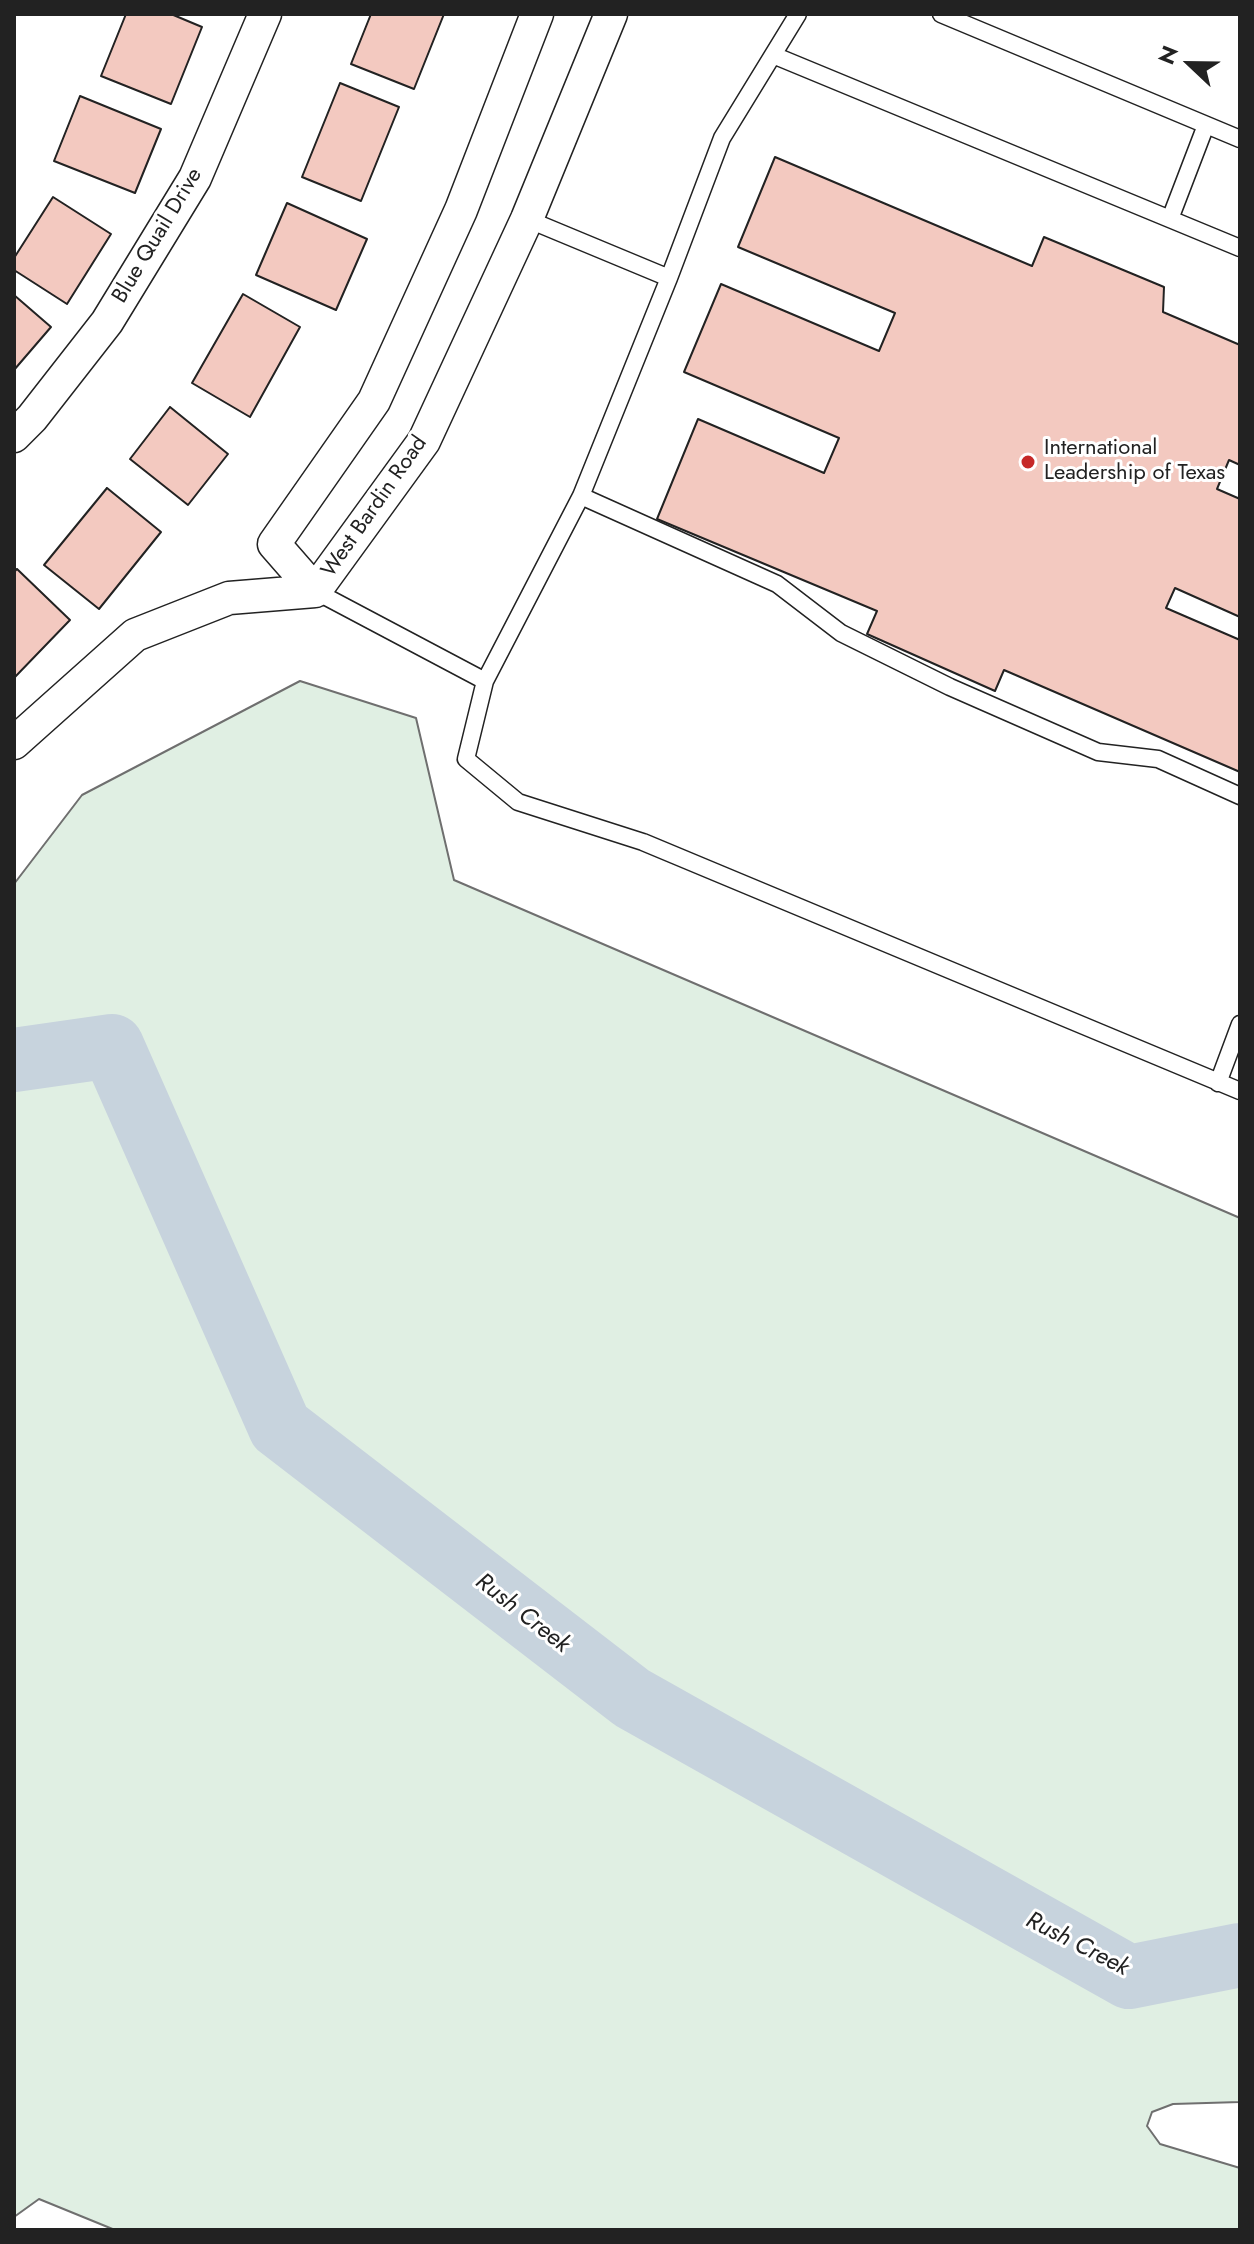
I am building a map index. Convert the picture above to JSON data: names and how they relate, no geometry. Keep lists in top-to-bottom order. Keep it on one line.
{"streets":{"street":["Blue Quail Drive","West Bardin Road"]},"water":["Rush Creek"],"places":["International Leadership of Texas"],"north":"left"}
